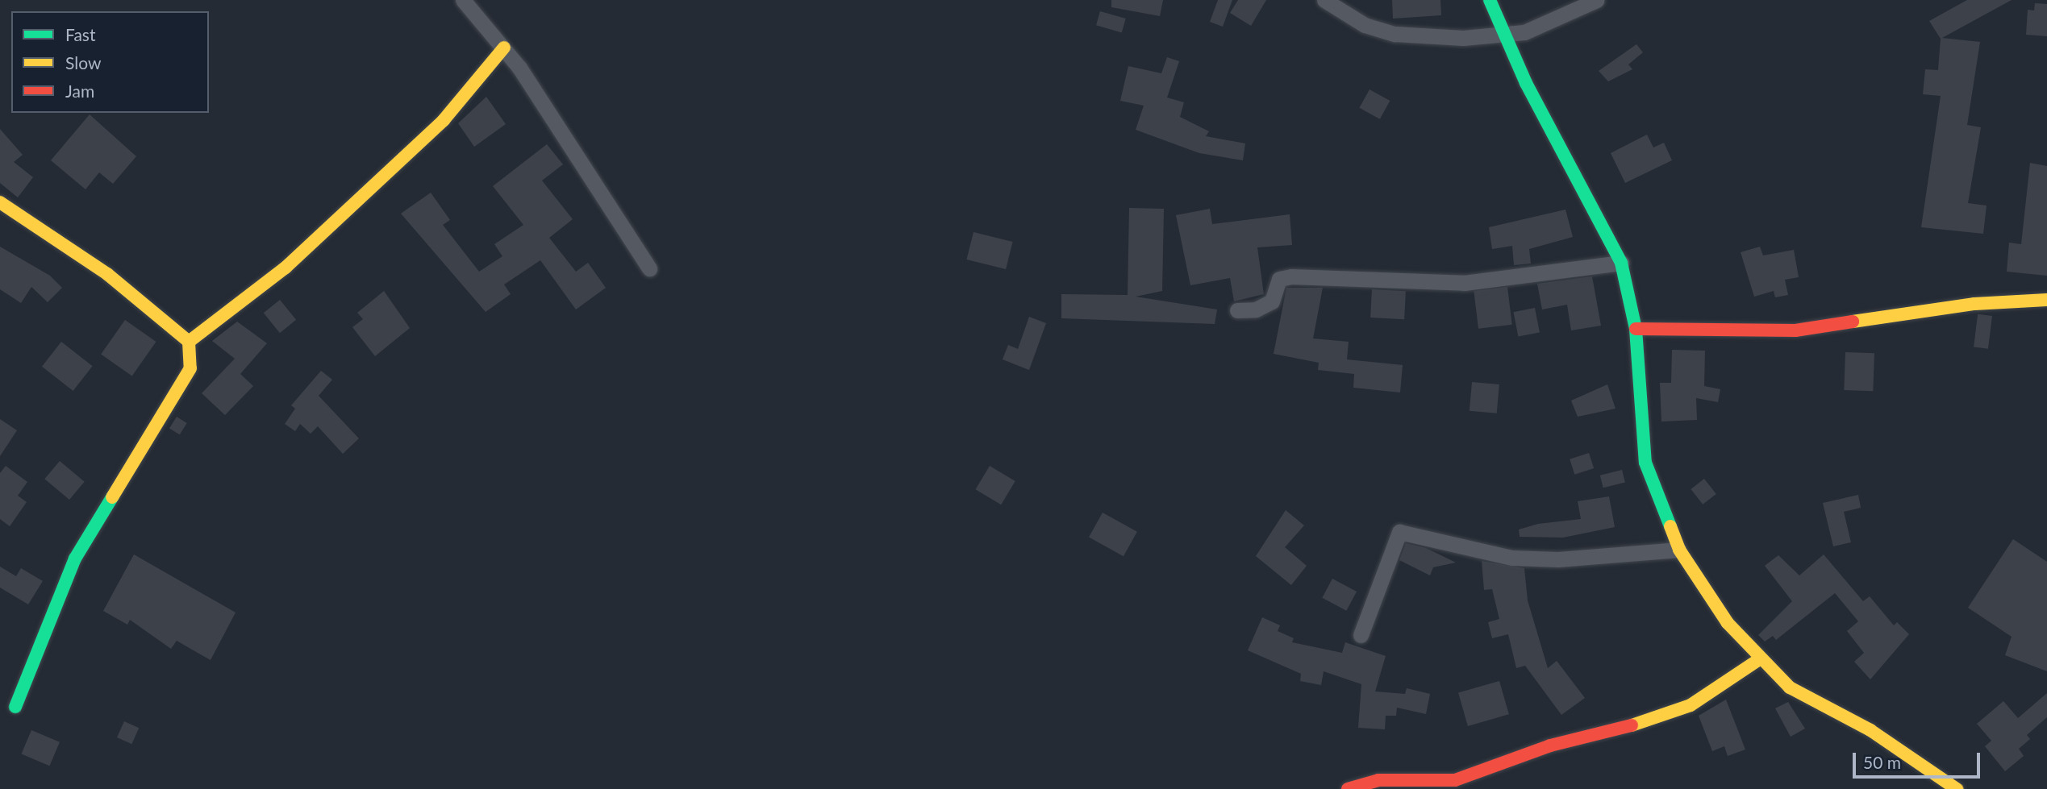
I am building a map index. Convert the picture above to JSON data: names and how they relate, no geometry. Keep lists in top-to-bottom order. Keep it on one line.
{"legend":["Fast","Slow","Jam"],"scale_bar":"50 m"}
